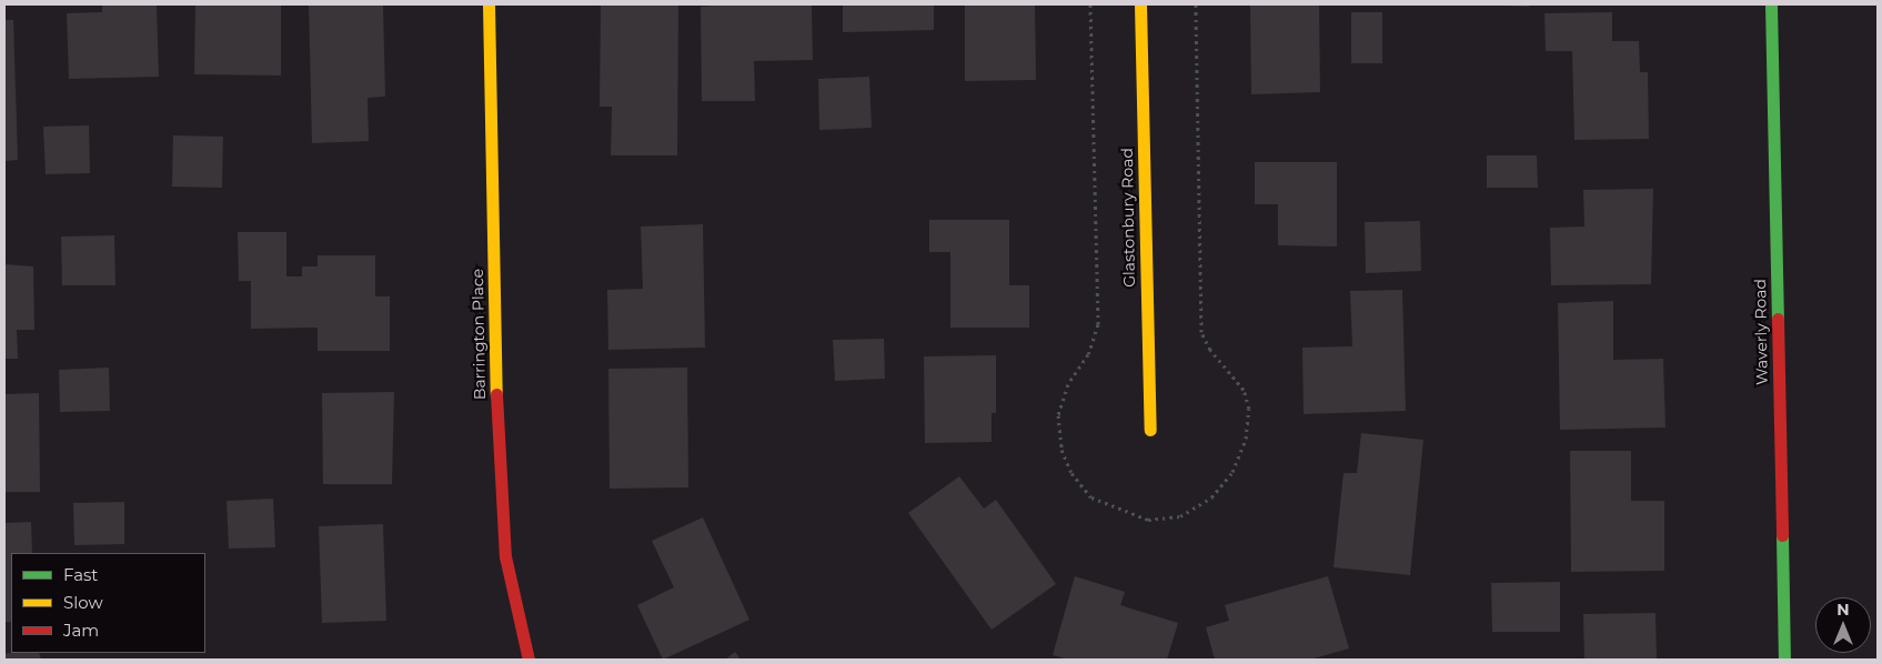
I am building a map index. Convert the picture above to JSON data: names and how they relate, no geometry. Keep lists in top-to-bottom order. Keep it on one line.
{"streets":{"street":["Glastonbury Road","Waverly Road","Barrington Place"]},"legend":["Fast","Slow","Jam"],"north":"top"}
